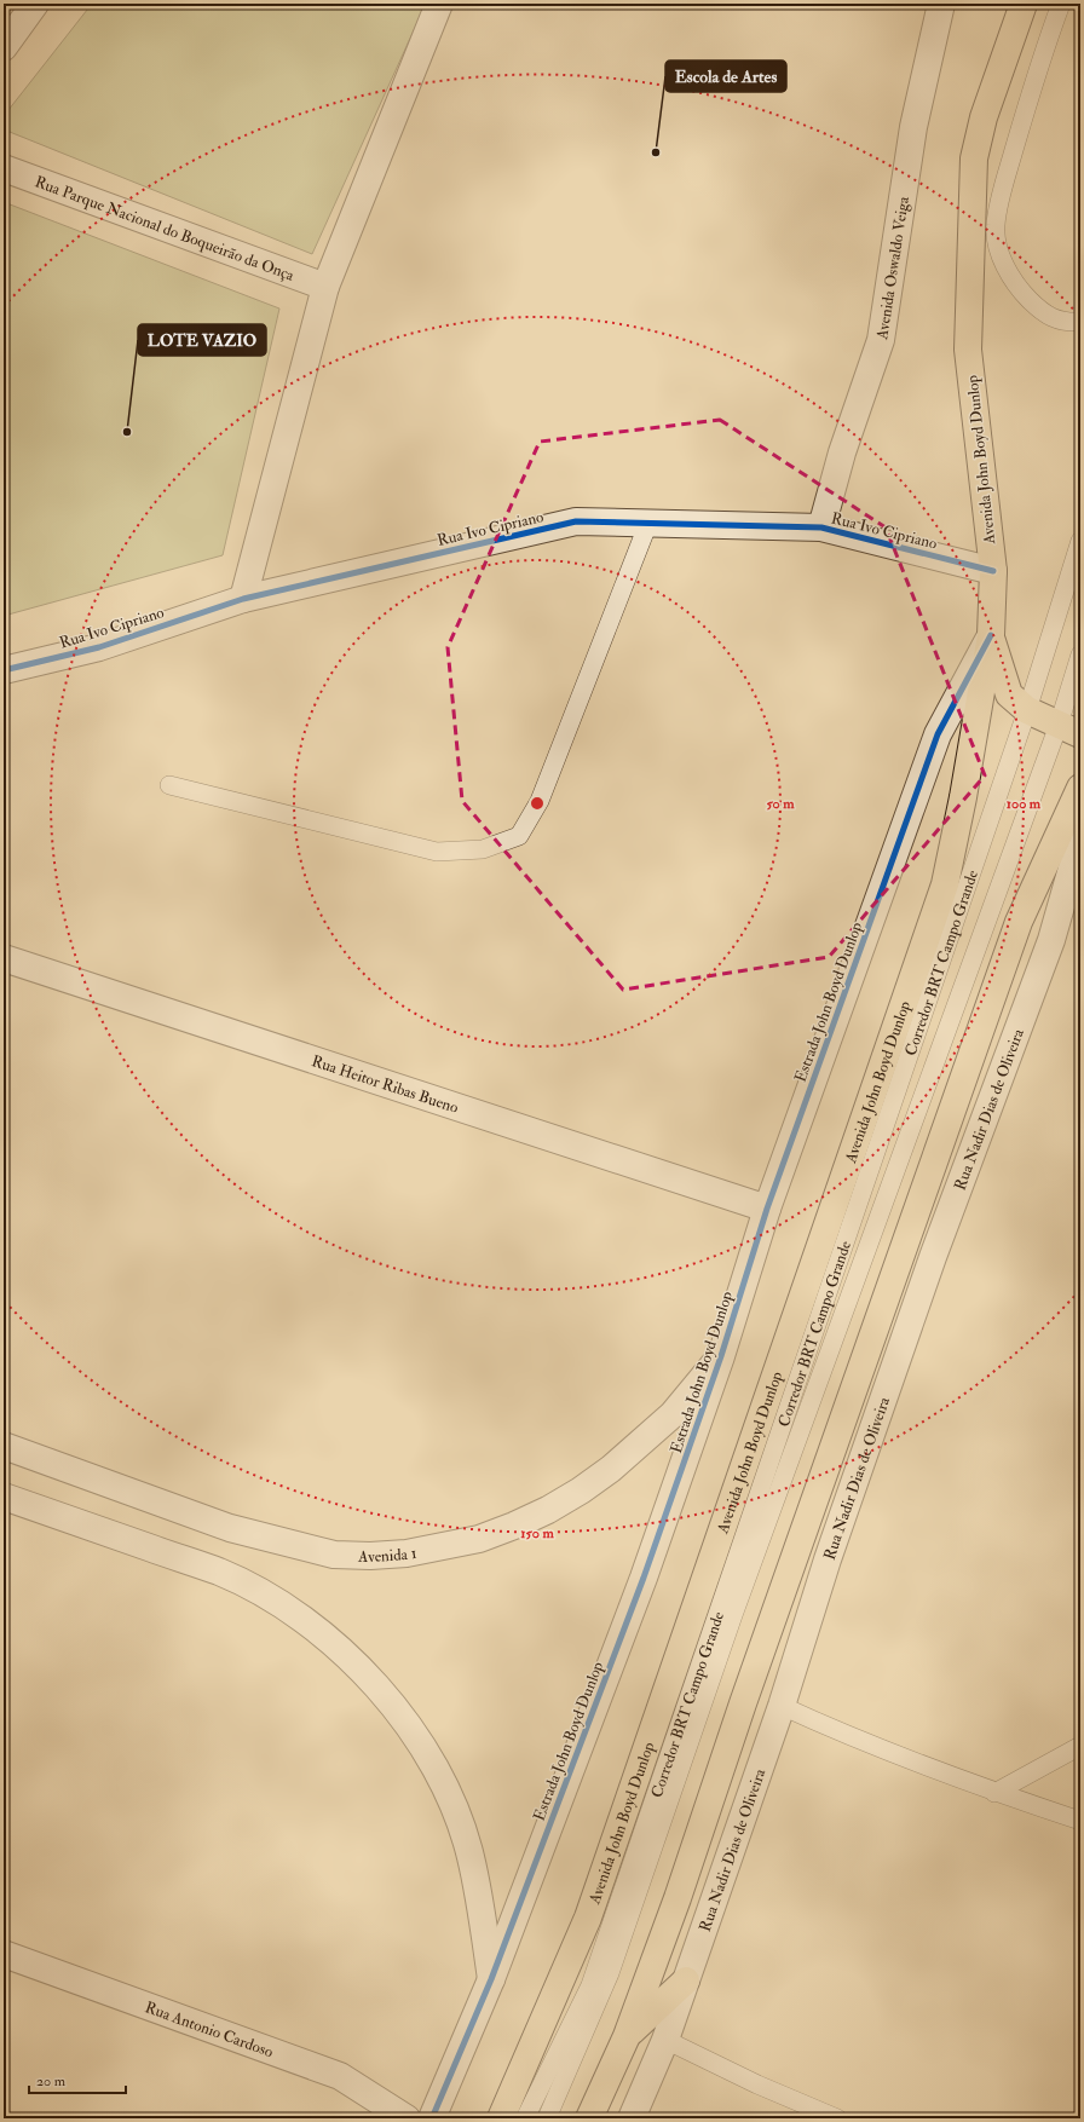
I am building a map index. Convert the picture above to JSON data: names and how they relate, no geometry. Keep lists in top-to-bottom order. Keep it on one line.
{"streets":{"main road":["Avenida John Boyd Dunlop"],"street":["Rua Parque Nacional do Boqueirão da Onça","Avenida Oswaldo Veiga","Rua Ivo Cipriano","Estrada John Boyd Dunlop","Rua Heitor Ribas Bueno","Rua Nadir Dias de Oliveira","Avenida 1","Rua Antonio Cardoso"],"lane":["Corredor BRT Campo Grande"]},"crossings":[["Avenida Oswaldo Veiga","Rua Ivo Cipriano"],["Avenida John Boyd Dunlop","Rua Ivo Cipriano"],["Avenida John Boyd Dunlop","Estrada John Boyd Dunlop"],["Estrada John Boyd Dunlop","Rua Heitor Ribas Bueno"],["Estrada John Boyd Dunlop","Avenida 1"]],"places":["Escola de Artes","LOTE VAZIO"],"scale_bar":"20 m","rings":["50 m","100 m","150 m"]}
